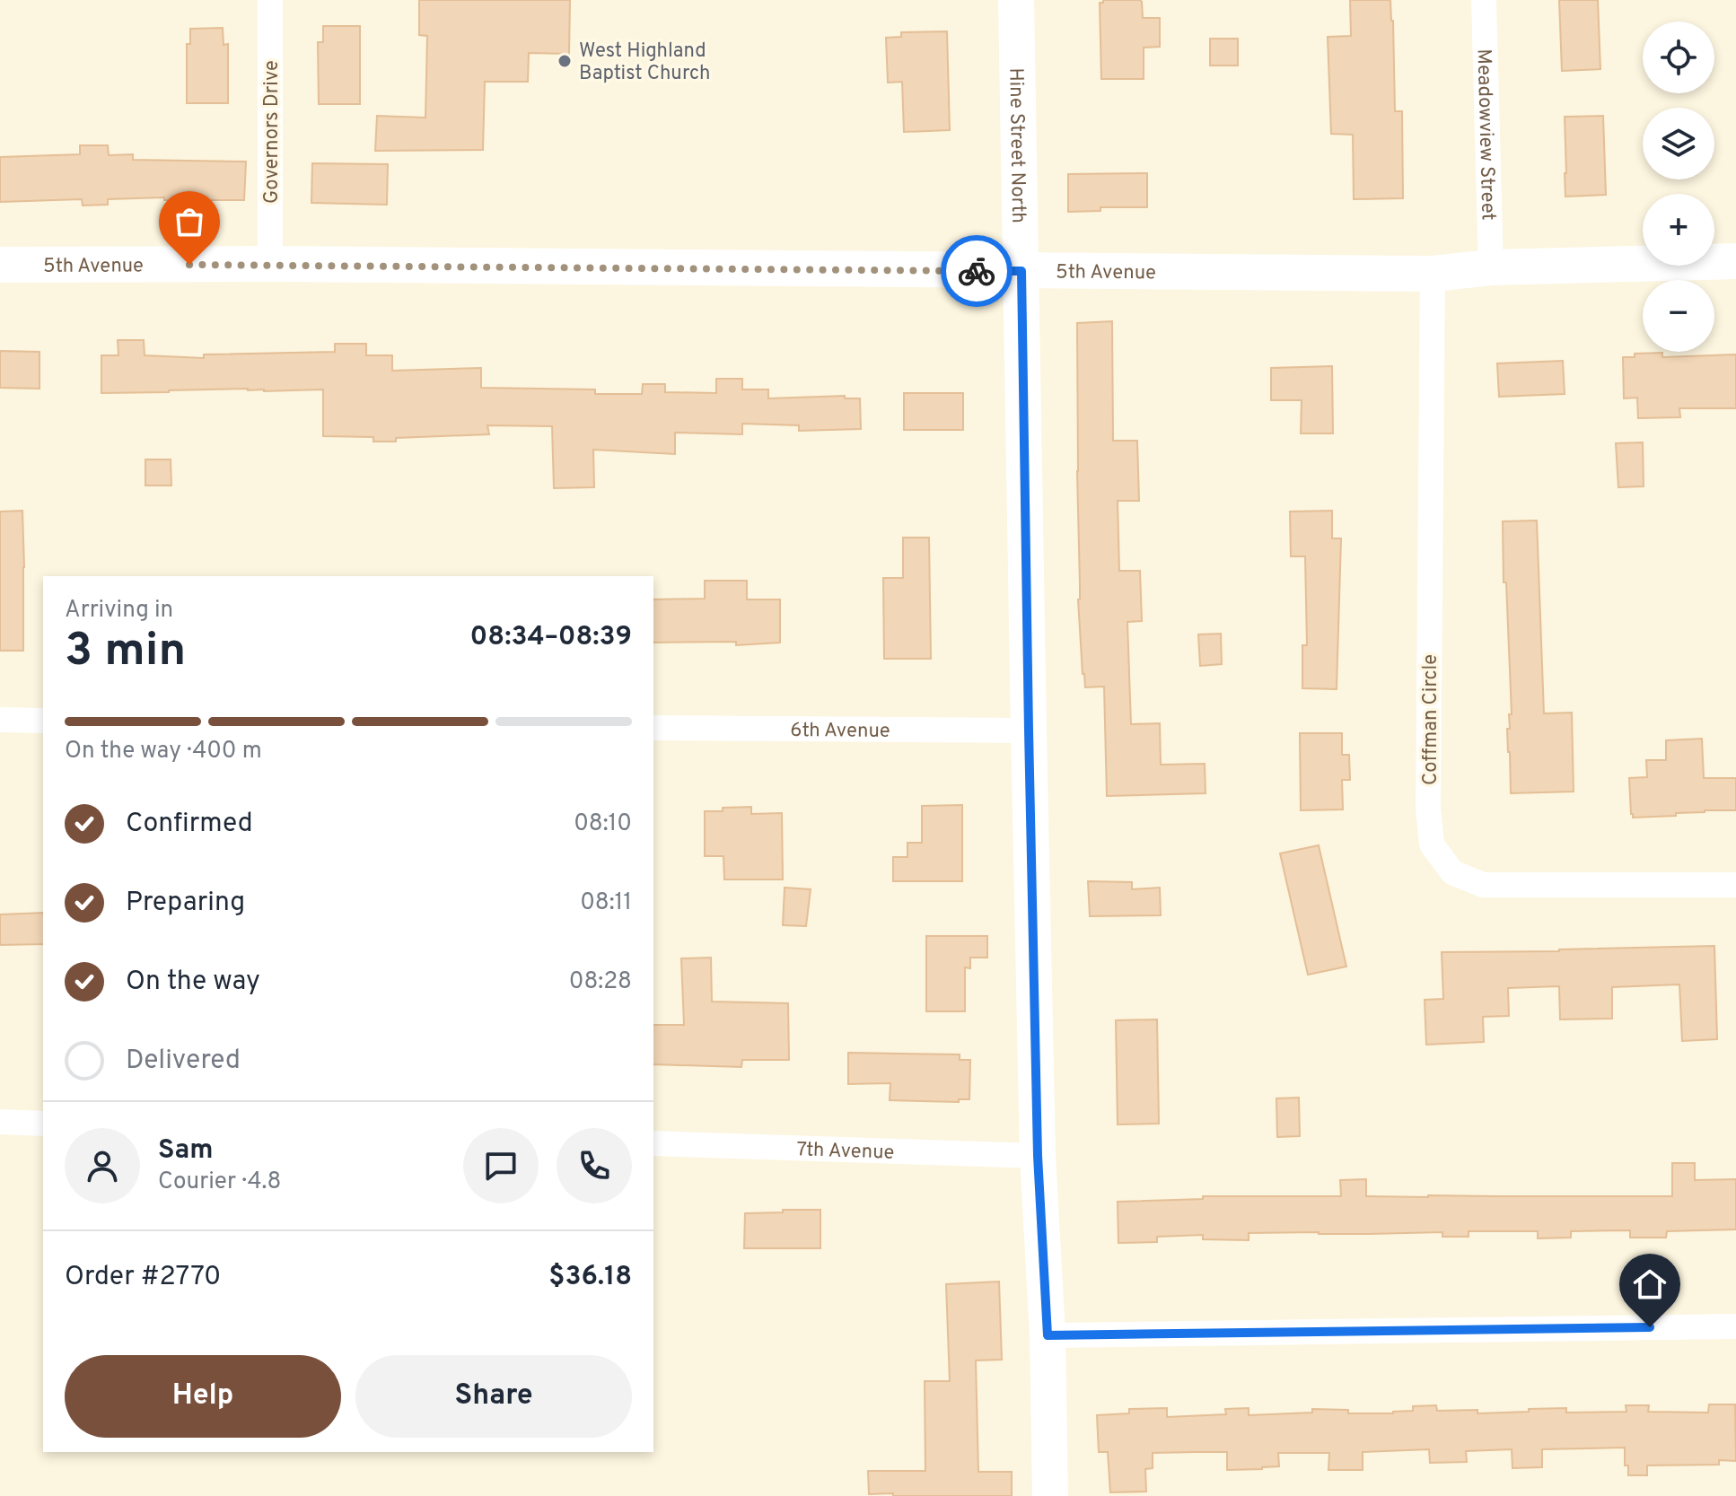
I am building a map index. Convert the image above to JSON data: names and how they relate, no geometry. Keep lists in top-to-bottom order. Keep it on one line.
{"streets":{"street":["Governors Drive","Meadowview Street","Hine Street North","5th Avenue","Coffman Circle","6th Avenue","7th Avenue"]},"crossings":[["Governors Drive","5th Avenue"],["Meadowview Street","5th Avenue"],["Hine Street North","5th Avenue"],["Hine Street North","6th Avenue"],["Hine Street North","7th Avenue"],["5th Avenue","Coffman Circle"]],"places":["West Highland Baptist Church"],"page":{"map_buttons":["+","−"],"heading":["3 min","Arriving in","08:34–08:39"],"panel":["Sam","Courier · 4.8","Order #2770","$36.18"],"bar":"On the way · 400 m","list":[["Confirmed","08:10"],["Preparing","08:11"],["On the way","08:28"],"Delivered"],"buttons":["Help","Share"]}}
